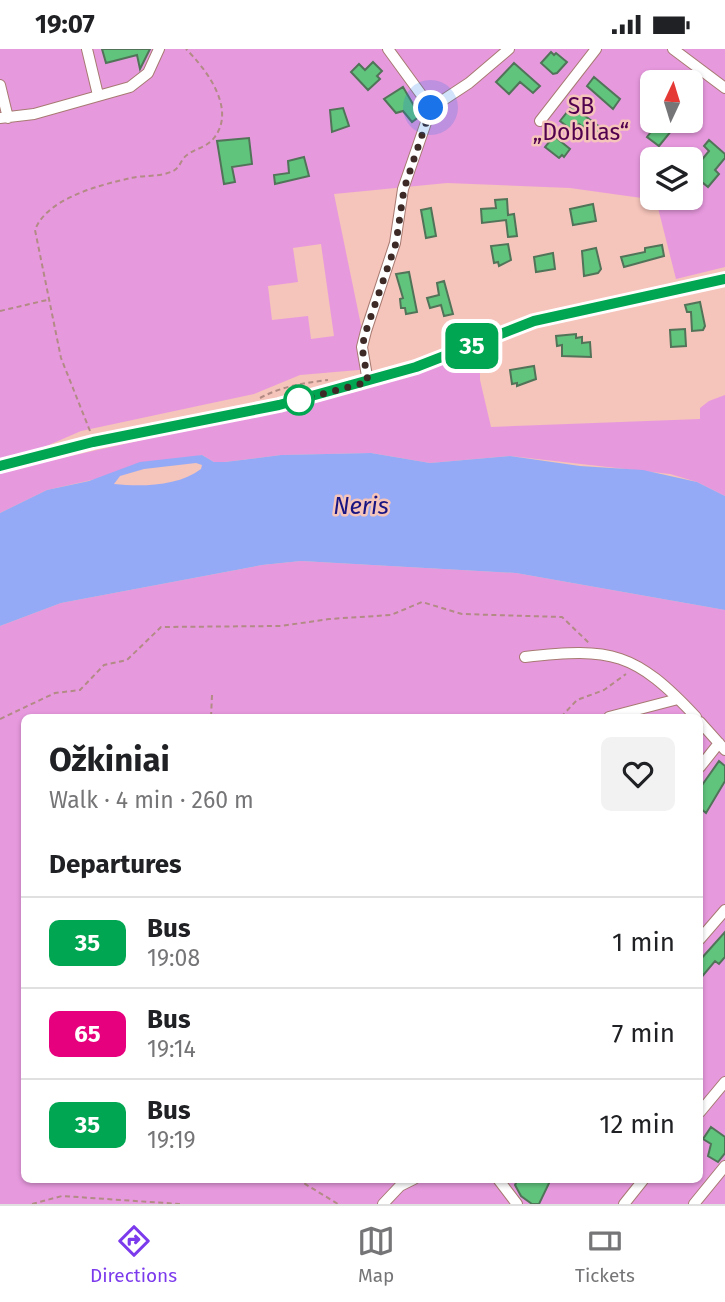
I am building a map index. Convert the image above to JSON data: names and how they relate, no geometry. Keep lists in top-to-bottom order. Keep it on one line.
{"water":["Neris"],"parks":["SB „Dobilas“"],"lines":["bus line 35"],"north":"top","page":{"status":"19:07","on_map":"35","heading":[["Ožkiniai","Walk · 4 min · 260 m"],"Departures"],"list":[{"mark":"35","name":"Bus","note":"19:08","value":"1 min"},{"mark":"65","name":"Bus","note":"19:14","value":"7 min"},{"mark":"35","name":"Bus","note":"19:19","value":"12 min"}],"tabs":["Directions","Map","Tickets"]}}
